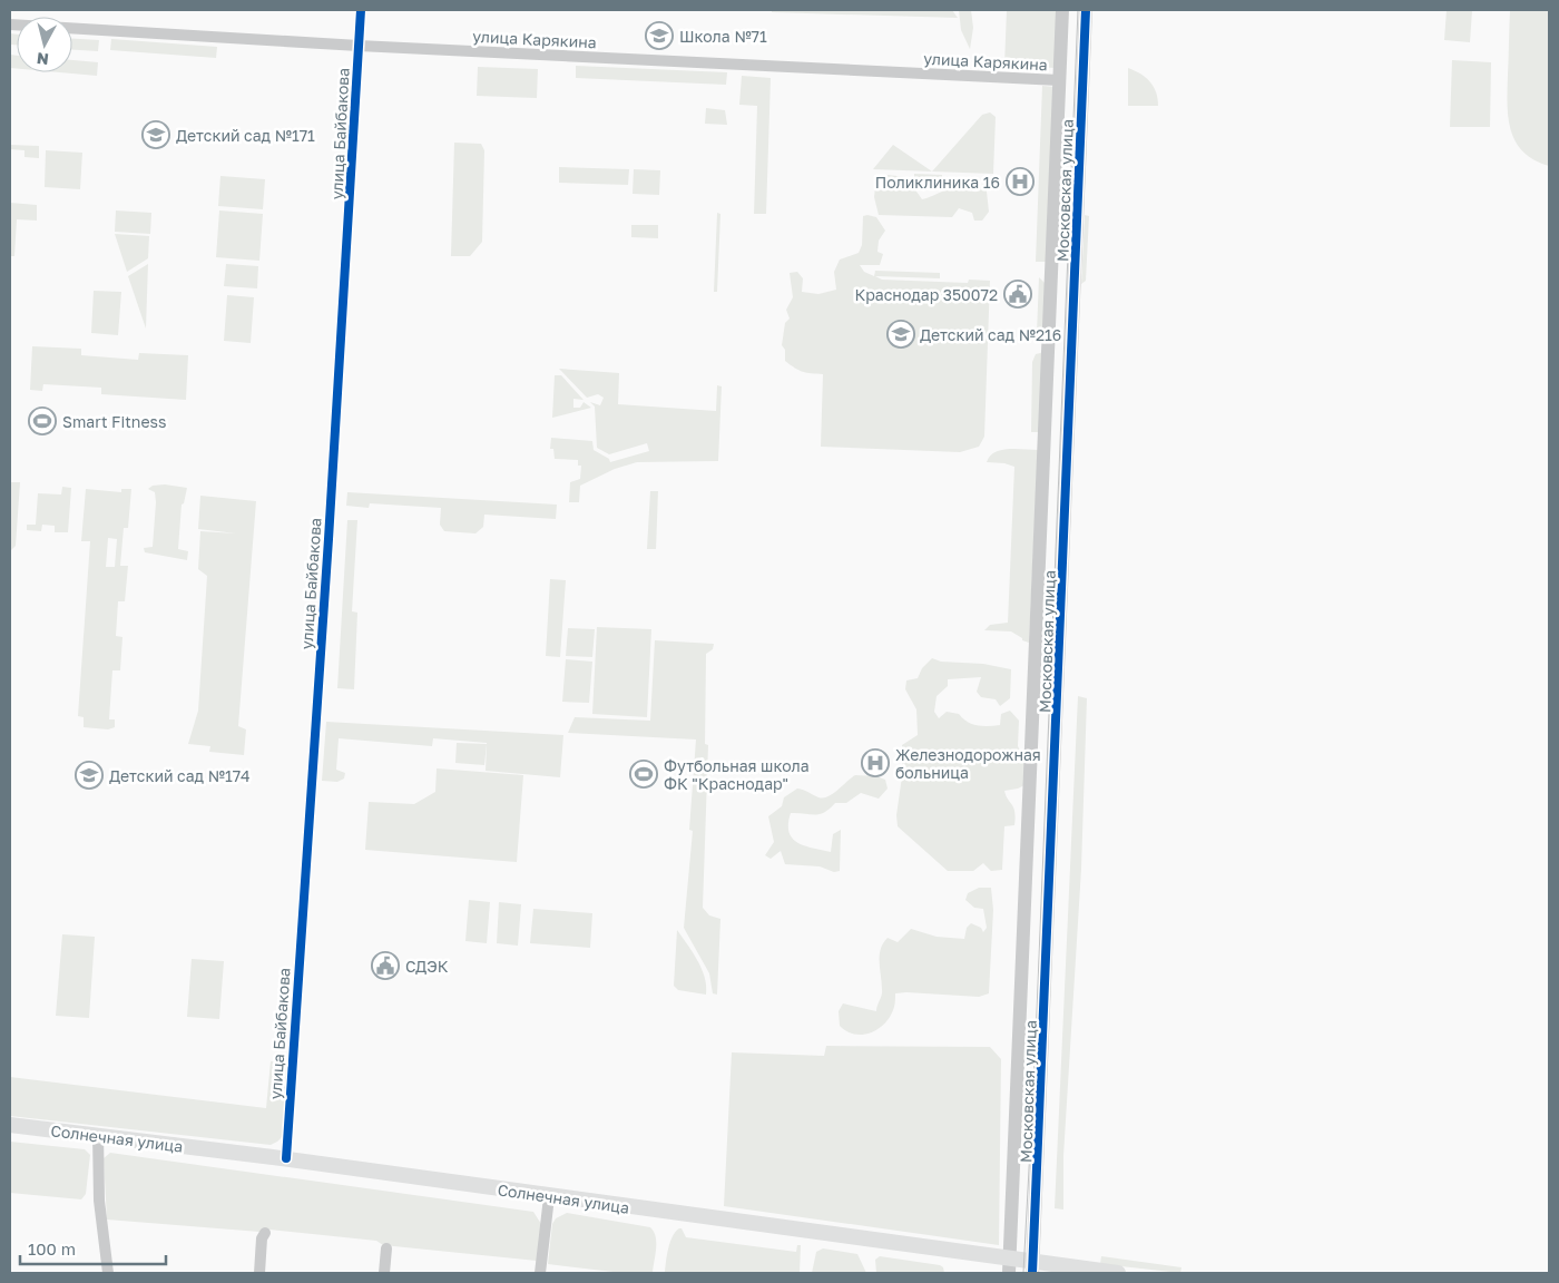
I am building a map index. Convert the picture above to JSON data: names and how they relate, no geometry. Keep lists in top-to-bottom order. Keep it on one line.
{"streets":{"main road":["Солнечная улица"],"street":["улица Карякина","улица Байбакова","Московская улица"]},"crossings":[["улица Карякина","улица Байбакова"],["улица Карякина","Московская улица"],["улица Байбакова","Солнечная улица"],["Московская улица","Солнечная улица"]],"places":{"school or university":["Школа №71","Детский сад №171","Детский сад №216","Детский сад №174"],"hospital":["Поликлиника 16","Железнодорожная больница"],"public building":["Краснодар 350072","СДЭК"],"sports":["Smart Fitness","Футбольная школа ФК \"Краснодар\""]},"scale_bar":"100 m","north":"bottom"}
